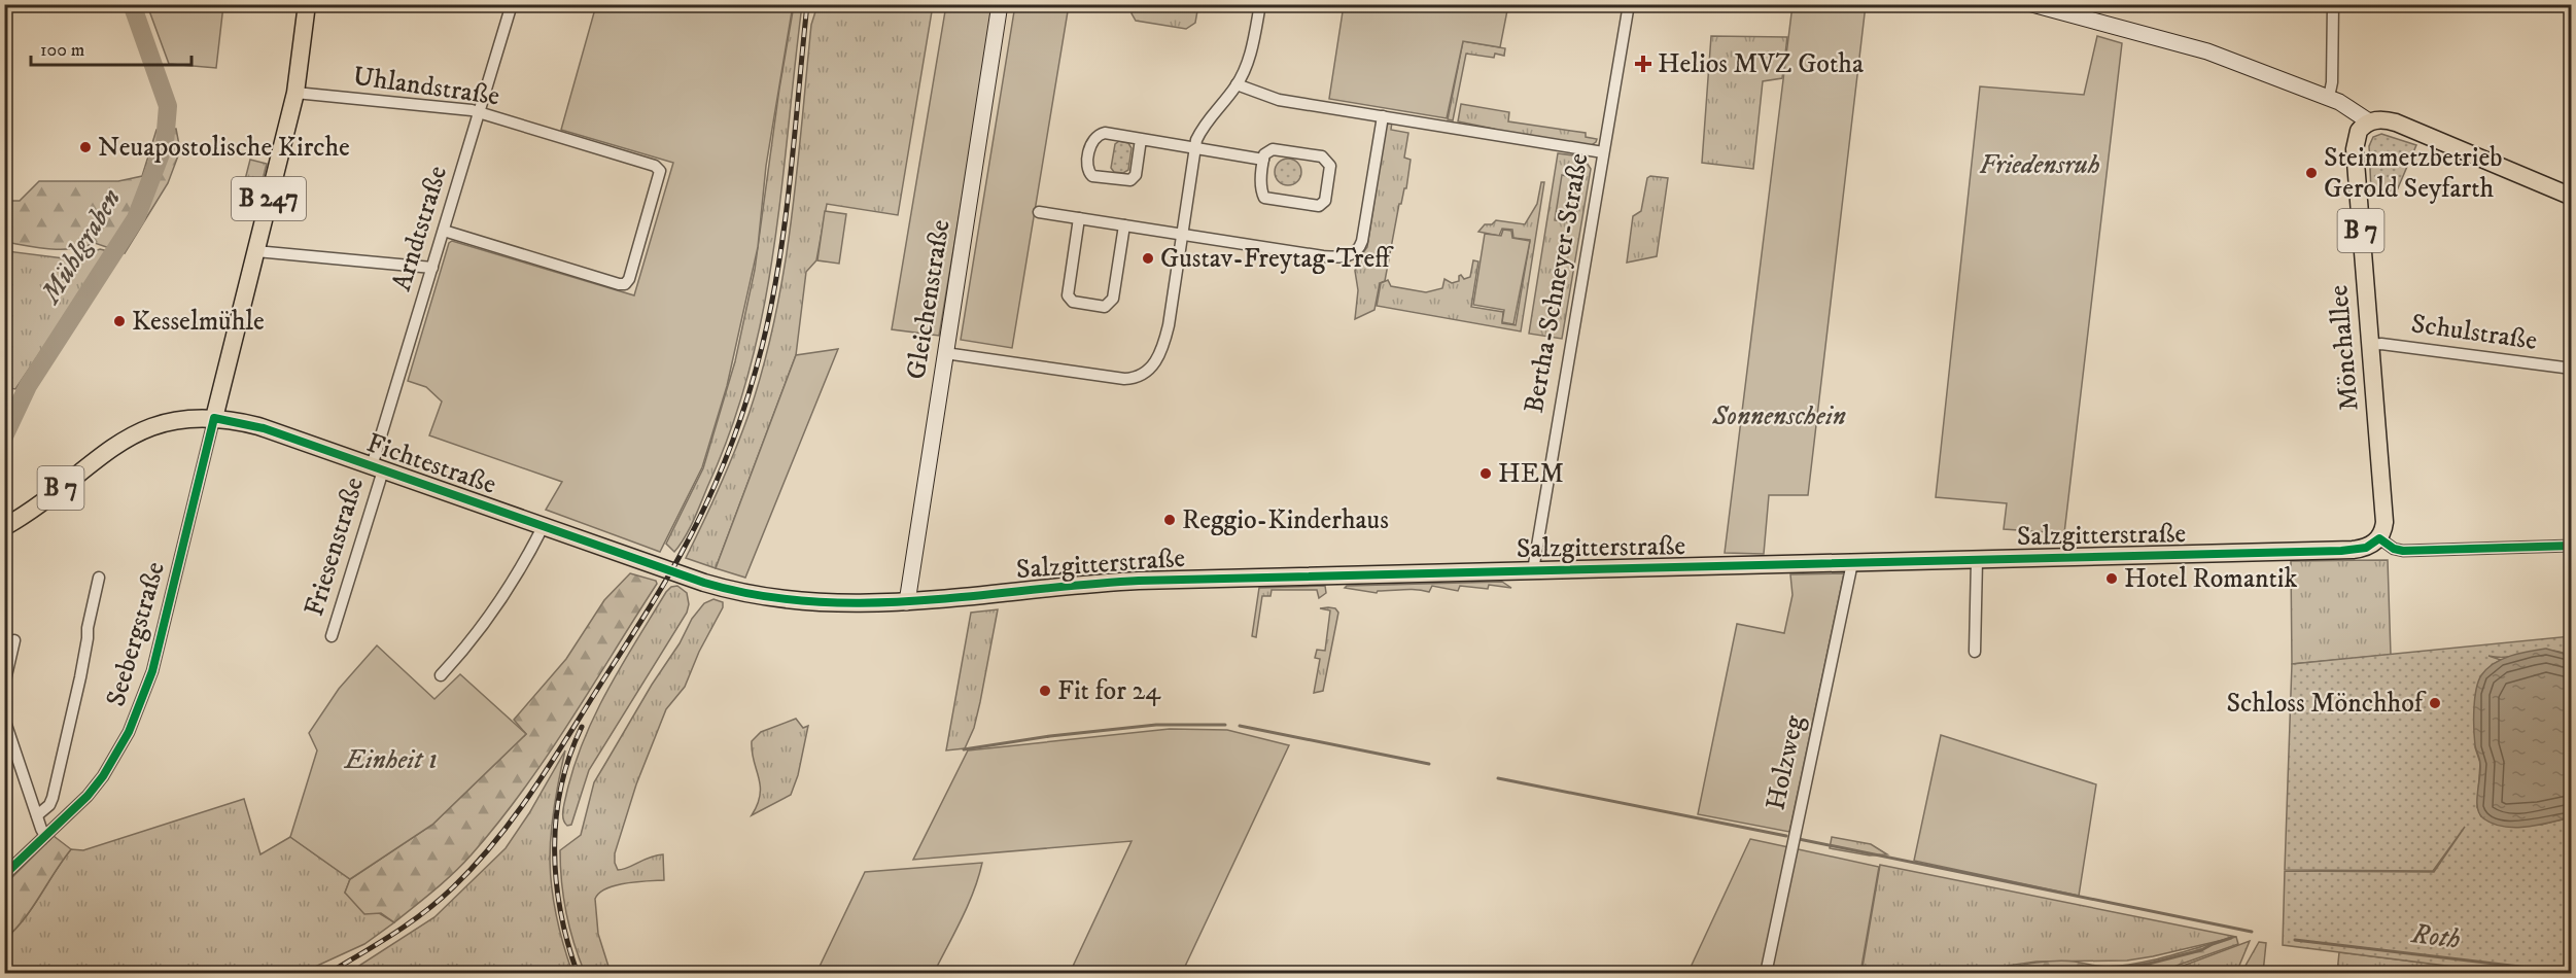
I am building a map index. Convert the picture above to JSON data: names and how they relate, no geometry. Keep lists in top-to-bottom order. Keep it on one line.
{"streets":{"main road":["B 247","B 7","Mönchallee","Fichtestraße","Salzgitterstraße","Seebergstraße"],"street":["Uhlandstraße","Arndtstraße","Bertha-Schneyer-Straße","Gleichenstraße","Schulstraße","Friesenstraße","Holzweg"]},"crossings":[["Uhlandstraße","Arndtstraße"],["Uhlandstraße","Seebergstraße"],["Arndtstraße","Fichtestraße"],["Arndtstraße","Friesenstraße"],["B 7","Fichtestraße"],["B 7","Seebergstraße"],["Bertha-Schneyer-Straße","Salzgitterstraße"],["Gleichenstraße","Salzgitterstraße"],["Schulstraße","Mönchallee"],["Mönchallee","Salzgitterstraße"],["Fichtestraße","Salzgitterstraße"],["Fichtestraße","Friesenstraße"],["Fichtestraße","Seebergstraße"],["Salzgitterstraße","Holzweg"]],"water":["Mühlgraben","Roth"],"parks":["Friedensruh","Sonnenschein","Einheit 1"],"places":{"health":["Helios MVZ Gotha"],"other":["Neuapostolische Kirche","Steinmetzbetrieb Gerold Seyfarth","Gustav-Freytag-Treff","Kesselmühle","HEM","Reggio-Kinderhaus","Hotel Romantik","Fit for 24","Schloss Mönchhof"]},"scale_bar":"100 m"}
